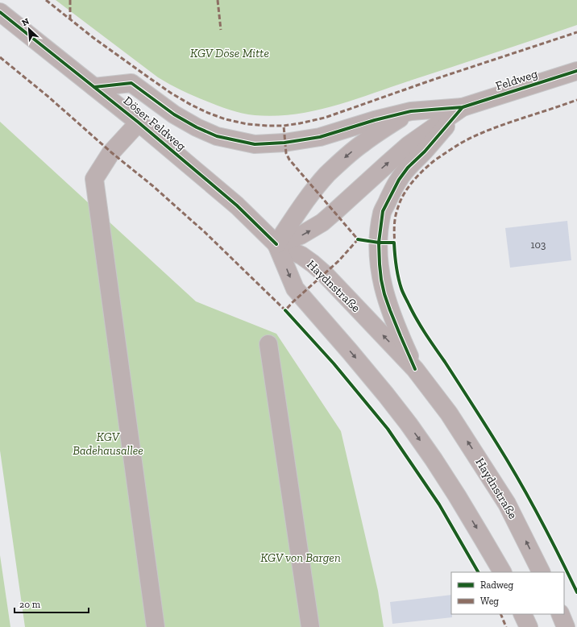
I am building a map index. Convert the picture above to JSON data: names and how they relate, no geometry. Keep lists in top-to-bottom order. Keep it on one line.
{"streets":{"street":["Feldweg","Döser Feldweg","Haydnstraße"]},"crossings":[["Feldweg","Döser Feldweg"],["Feldweg","Haydnstraße"],["Döser Feldweg","Haydnstraße"]],"parks":["KGV Döse Mitte","KGV Badehausallee","KGV von Bargen"],"house_numbers":["103"],"legend":["Radweg","Weg"],"scale_bar":"20 m","north":"top left"}
